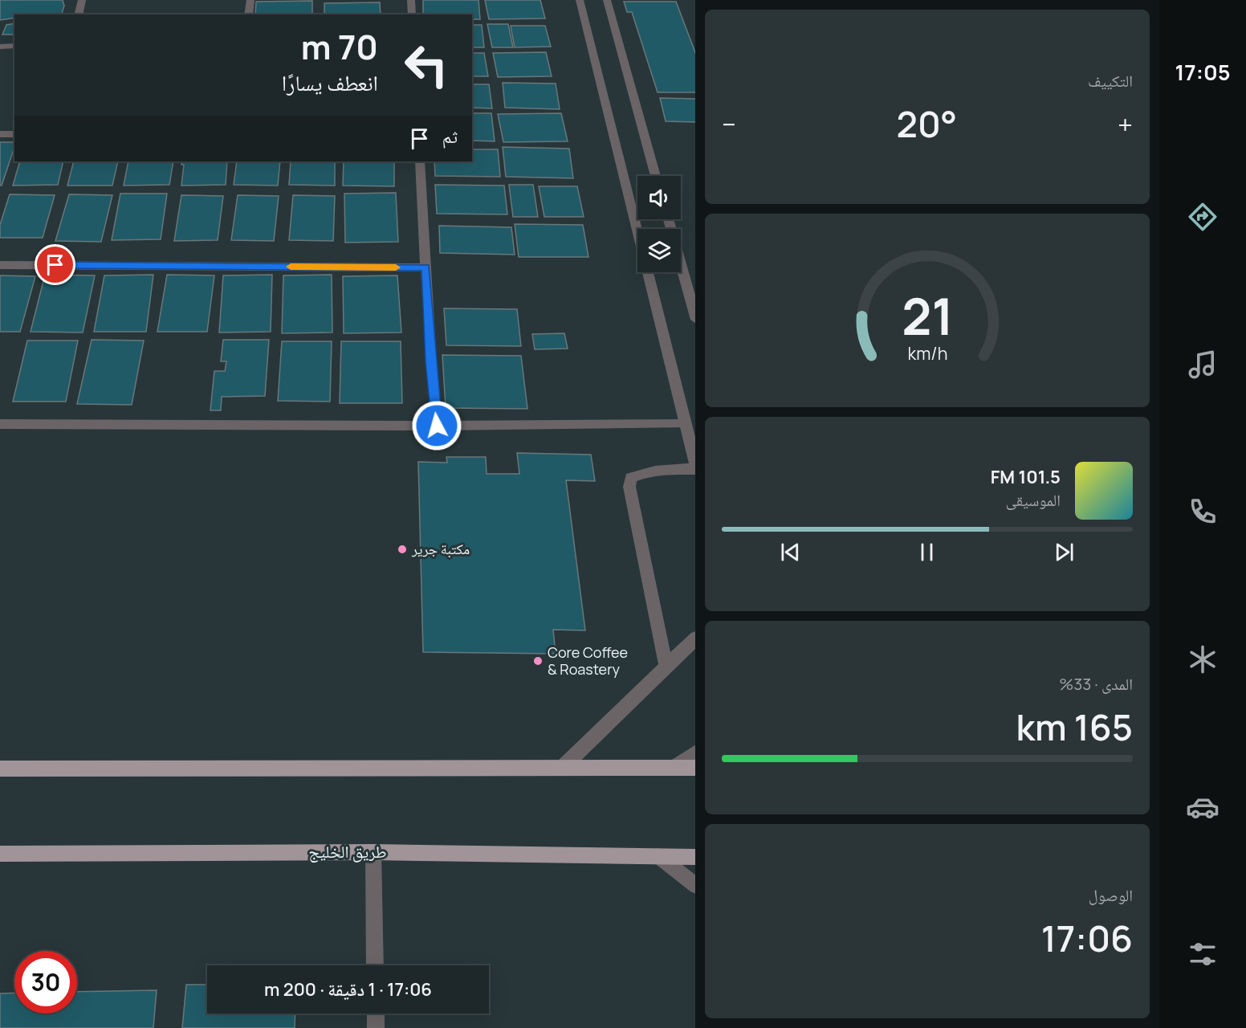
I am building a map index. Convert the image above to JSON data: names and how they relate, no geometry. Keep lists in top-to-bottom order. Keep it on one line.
{"streets":{"main road":["طريق الخليج"]},"places":["مكتبة جرير","Core Coffee & Roastery"],"page":{"tabs":"17:05","tile":["التكييف",["المدى · 33%","165 km"],["الوصول","17:06"]],"turn":["70 m","انعطف يسارًا"],"heat":["−","20°","+"],"then":"ثم","song":["101.5 FM","الموسيقى"],"limit":"30","trip":"17:06 · 1 دقيقة · 200 m","gauge":["21","km/h"]}}
